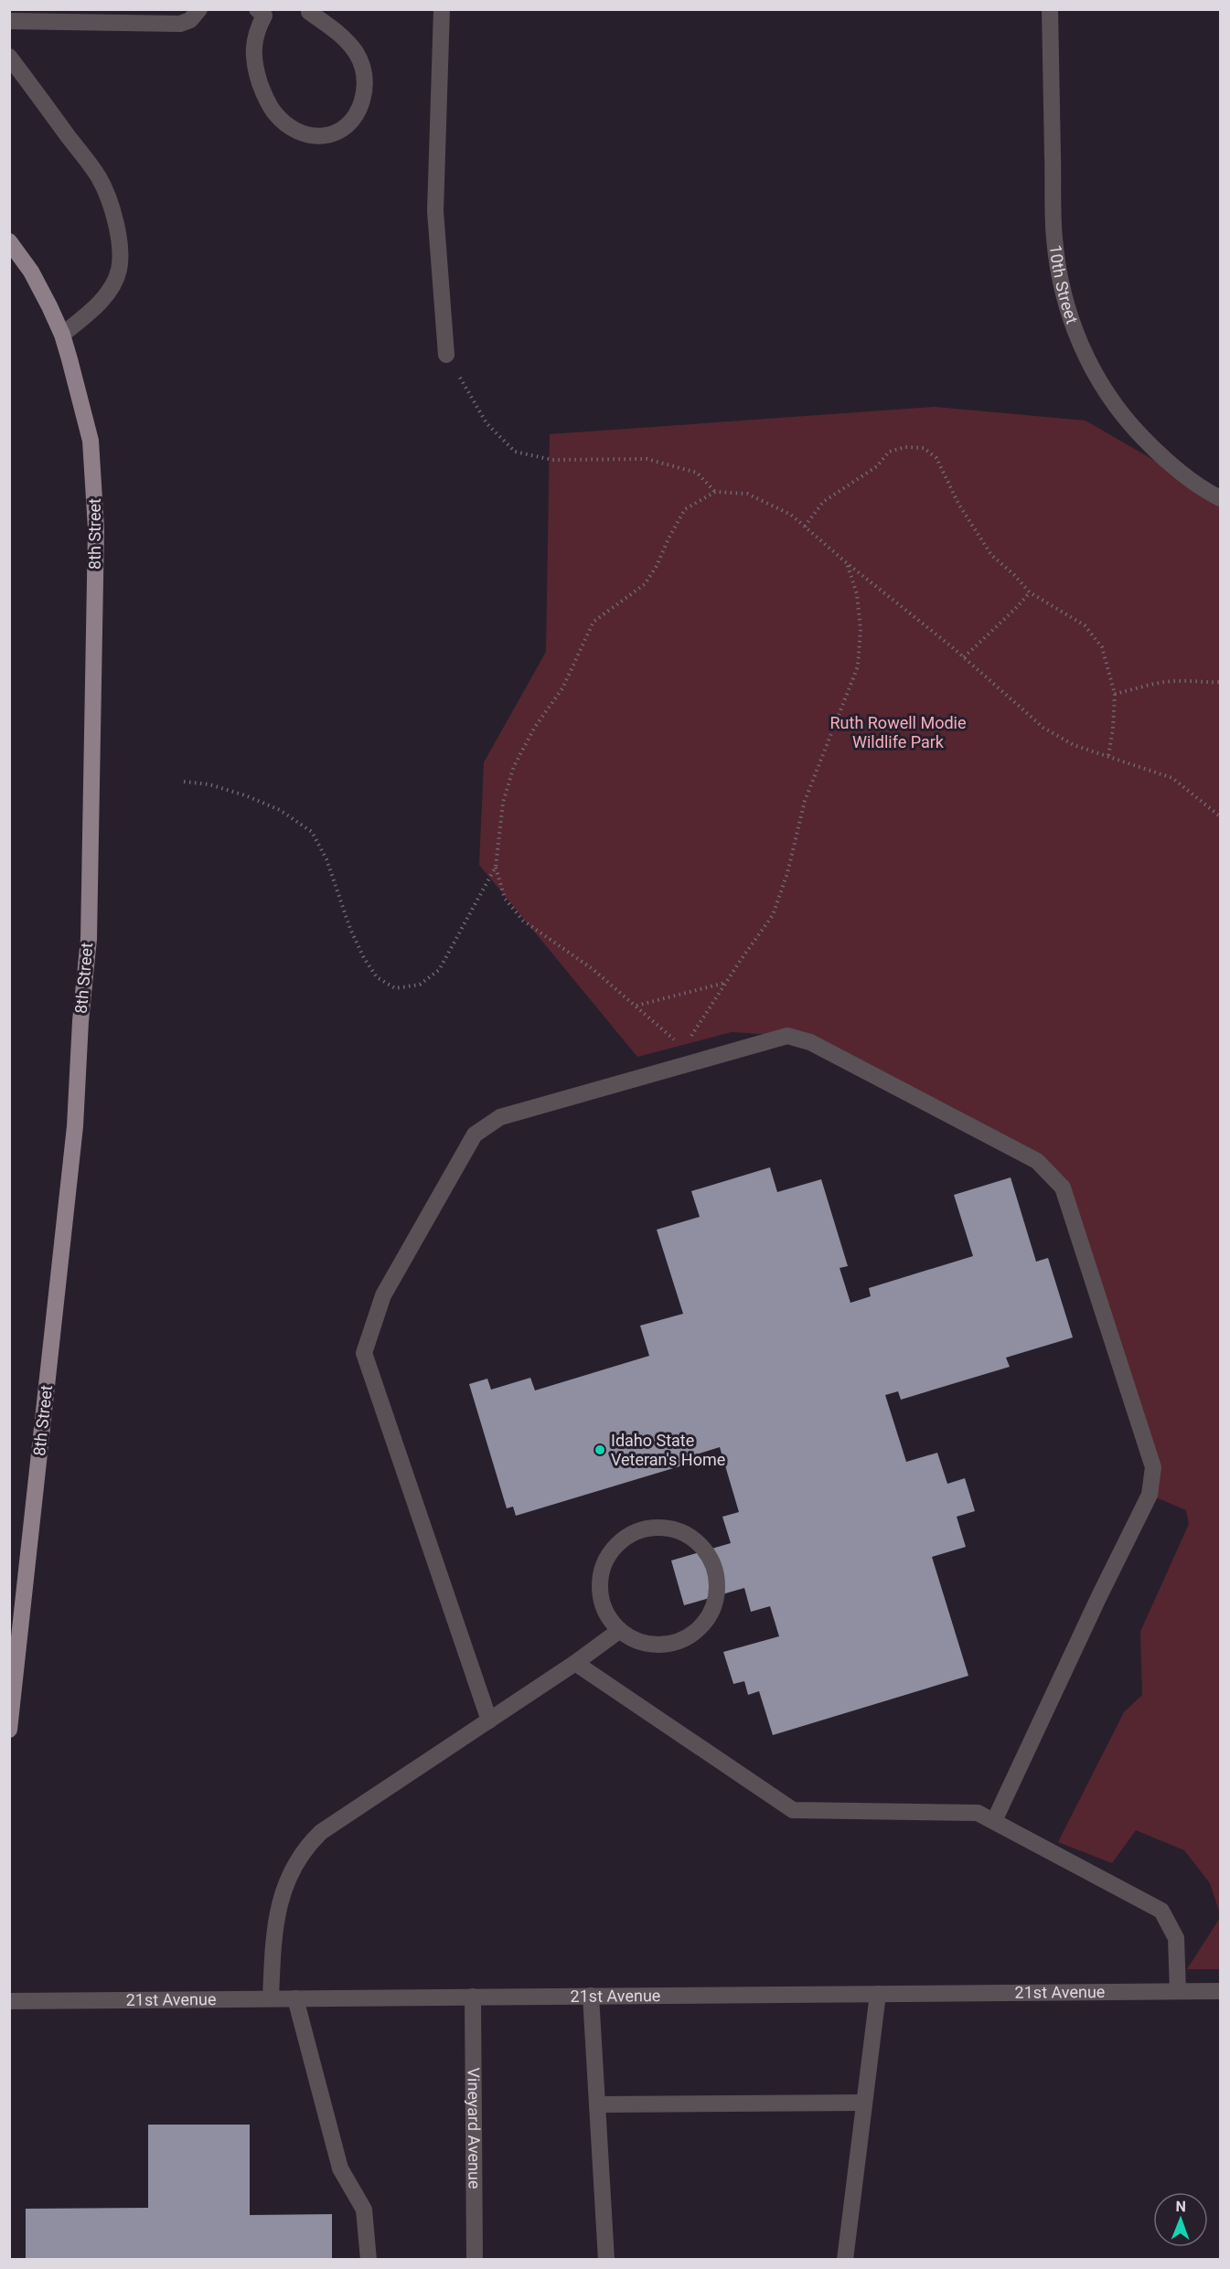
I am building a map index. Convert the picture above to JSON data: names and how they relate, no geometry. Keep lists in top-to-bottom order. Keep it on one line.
{"streets":{"main road":["8th Street"],"street":["10th Street","21st Avenue","Vineyard Avenue"]},"crossings":[["21st Avenue","Vineyard Avenue"]],"parks":["Ruth Rowell Modie Wildlife Park"],"places":["Idaho State Veteran's Home"],"north":"top"}
